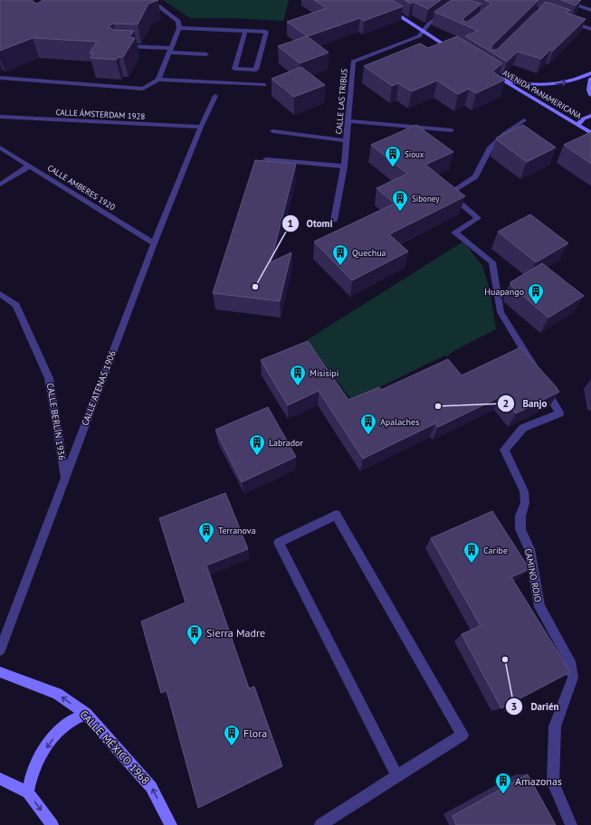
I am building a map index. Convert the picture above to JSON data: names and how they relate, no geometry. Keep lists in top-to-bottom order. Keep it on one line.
{"streets":{"street":["AVENIDA PANAMERICANA","CALLE LAS TRIBUS","CALLE ÁMSTERDAM 1928","CALLE AMBERES 1920","CALLE ATENAS 1906","CALLE BERLÍN 1936","CAMINO ROJO","CALLE MÉXICO 1968"]},"crossings":[["CALLE ÁMSTERDAM 1928","CALLE ATENAS 1906"],["CALLE AMBERES 1920","CALLE ATENAS 1906"],["CALLE ATENAS 1906","CALLE BERLÍN 1936"]],"one_way":["CALLE MÉXICO 1968"],"places":{"building":["Sioux","Siboney","Quechua","Huapango","Misisipi","Apalaches","Labrador","Terranova","Caribe","Sierra Madre","Flora","Amazonas"],"other":["Otomí","Banjo","Darién"]}}
